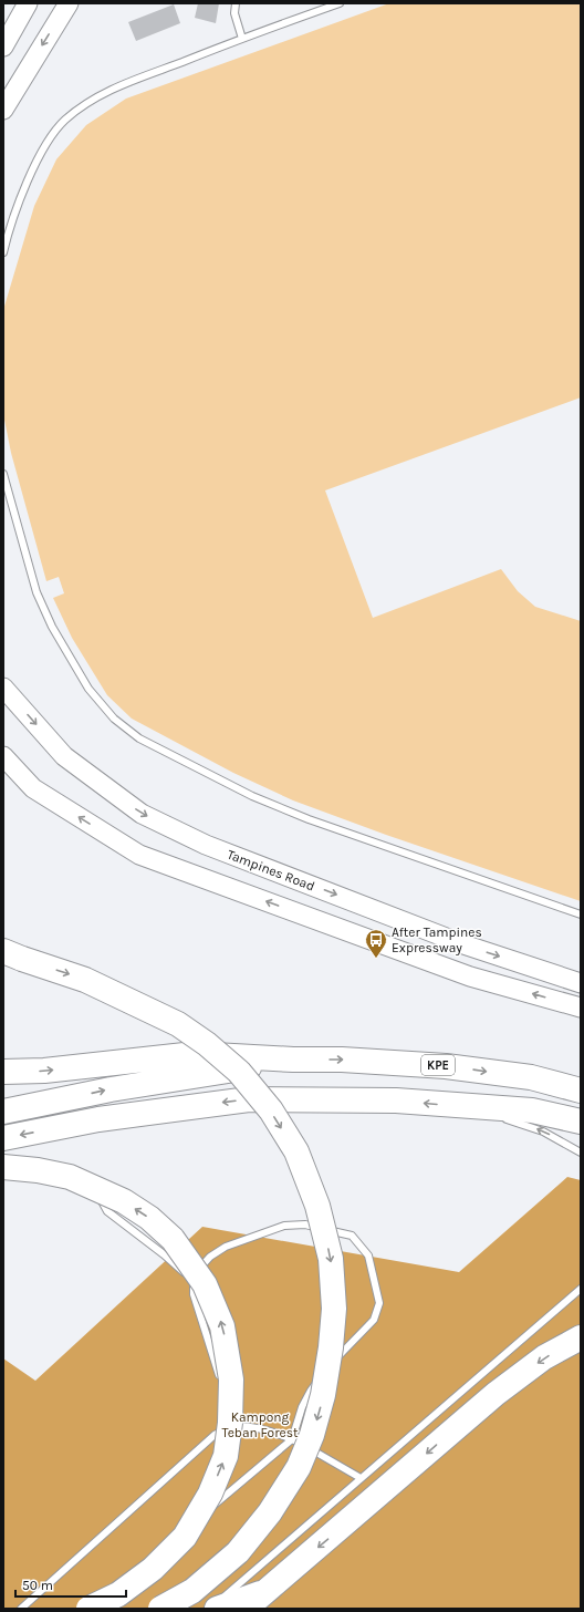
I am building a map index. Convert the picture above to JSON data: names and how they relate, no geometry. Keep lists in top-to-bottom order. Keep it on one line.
{"streets":{"highway":["KPE"],"main road":["Tampines Road"]},"parks":["Kampong Teban Forest"],"places":{"bus stop":["After Tampines Expressway"]},"scale_bar":"50 m"}
